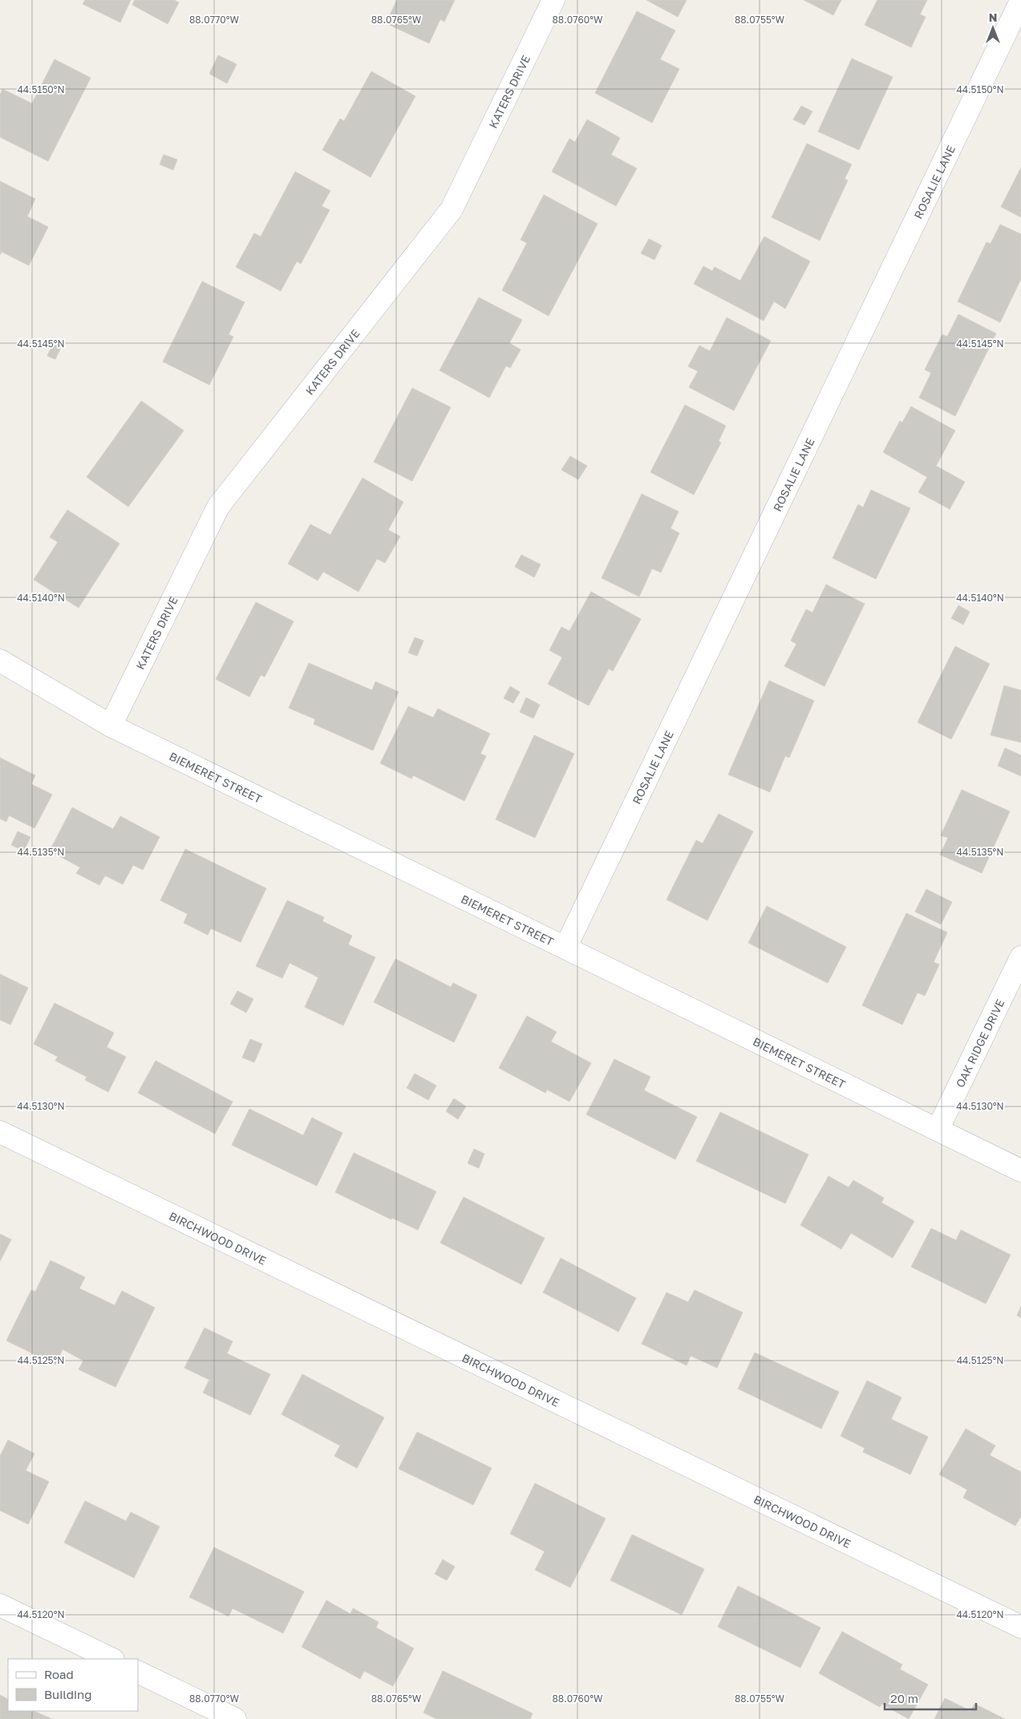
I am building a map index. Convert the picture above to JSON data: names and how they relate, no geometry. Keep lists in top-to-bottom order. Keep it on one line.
{"streets":{"street":["KATERS DRIVE","ROSALIE LANE","BIEMERET STREET","OAK RIDGE DRIVE","BIRCHWOOD DRIVE"]},"crossings":[["KATERS DRIVE","BIEMERET STREET"],["ROSALIE LANE","BIEMERET STREET"],["BIEMERET STREET","OAK RIDGE DRIVE"]],"legend":["Road","Building"],"scale_bar":"20 m","north":"top","coordinates":["88.0770°W","88.0765°W","88.0760°W","88.0755°W","44.5150°N","44.5145°N","44.5140°N","44.5135°N","44.5130°N","44.5125°N","44.5120°N"]}
